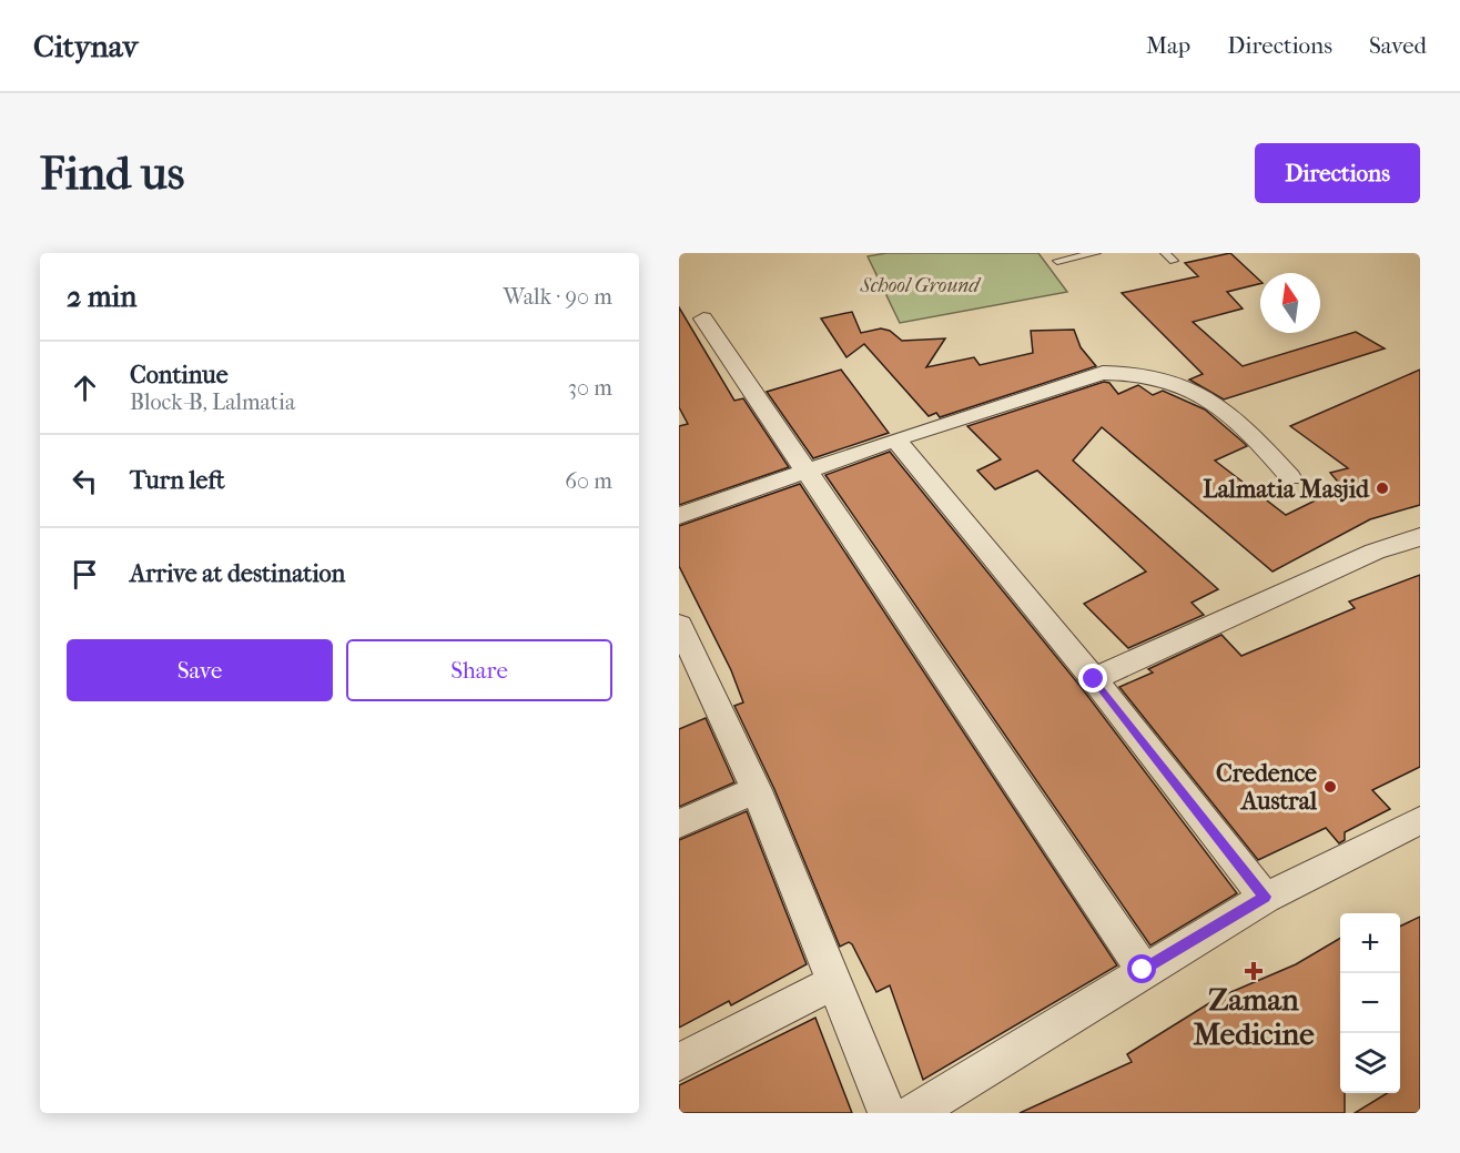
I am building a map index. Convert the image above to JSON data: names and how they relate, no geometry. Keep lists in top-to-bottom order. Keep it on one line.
{"parks":["School Ground"],"places":{"other":["Lalmatia Masjid","Credence Austral"],"health":["Zaman Medicine"]},"north":"top","page":{"header":"Citynav","nav":["Map","Directions","Saved"],"buttons":["Directions",["Save","Share"]],"title":"Find us","heading":["2 min","Walk · 90 m"],"list":[["Continue","Block-B, Lalmatia","30 m"],["Turn left","60 m"],"Arrive at destination"],"map_buttons":["+","−"]}}
